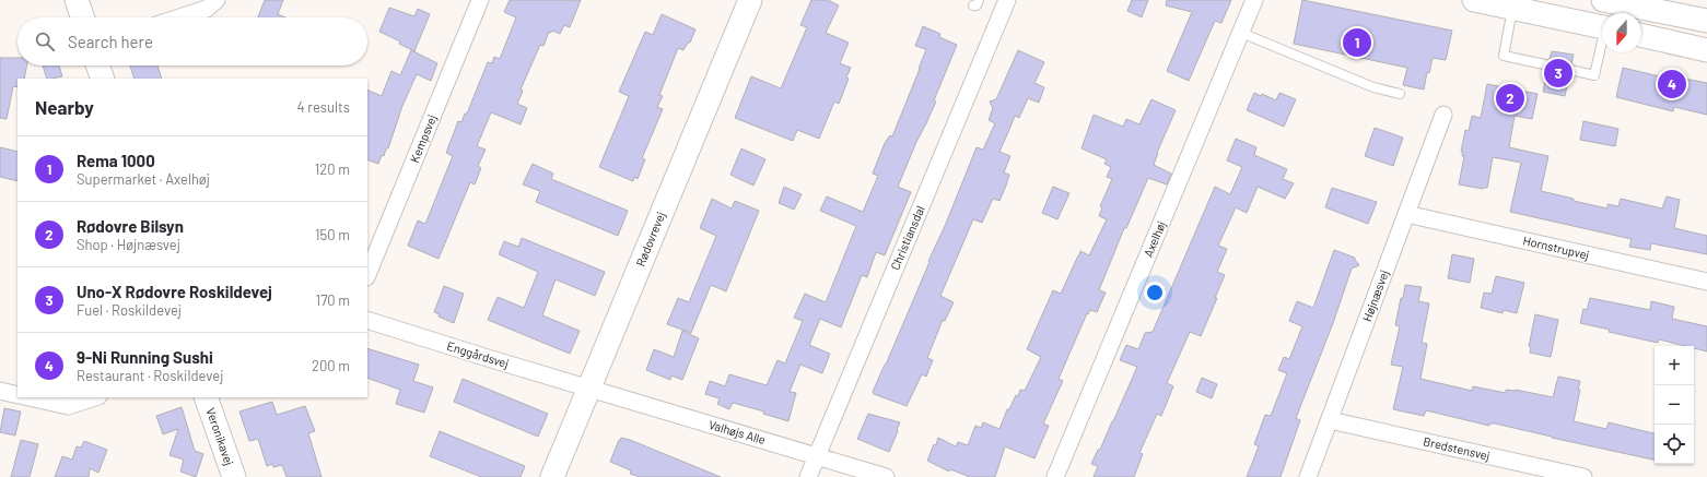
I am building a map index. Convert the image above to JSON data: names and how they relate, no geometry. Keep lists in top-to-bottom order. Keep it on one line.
{"streets":{"street":["Kempsvej","Christiansdal","Rødovrevej","Axelhøj","Hornstrupvej","Højnæsvej","Enggårdsvej","Valhøjs Alle","Veronikavej","Bredstensvej"]},"crossings":[["Christiansdal","Valhøjs Alle"],["Rødovrevej","Enggårdsvej"],["Rødovrevej","Valhøjs Alle"],["Hornstrupvej","Højnæsvej"],["Højnæsvej","Bredstensvej"],["Enggårdsvej","Valhøjs Alle"]],"north":"bottom","page":{"search":"Search here","pins":["1","3","4","2"],"heading":["Nearby","4 results"],"list":[{"mark":"1","name":"Rema 1000","note":"Supermarket · Axelhøj","value":"120 m"},{"mark":"2","name":"Rødovre Bilsyn","note":"Shop · Højnæsvej","value":"150 m"},{"mark":"3","name":"Uno-X Rødovre Roskildevej","note":"Fuel · Roskildevej","value":"170 m"},{"mark":"4","name":"9-Ni Running Sushi","note":"Restaurant · Roskildevej","value":"200 m"}],"map_buttons":["+","−"]}}
